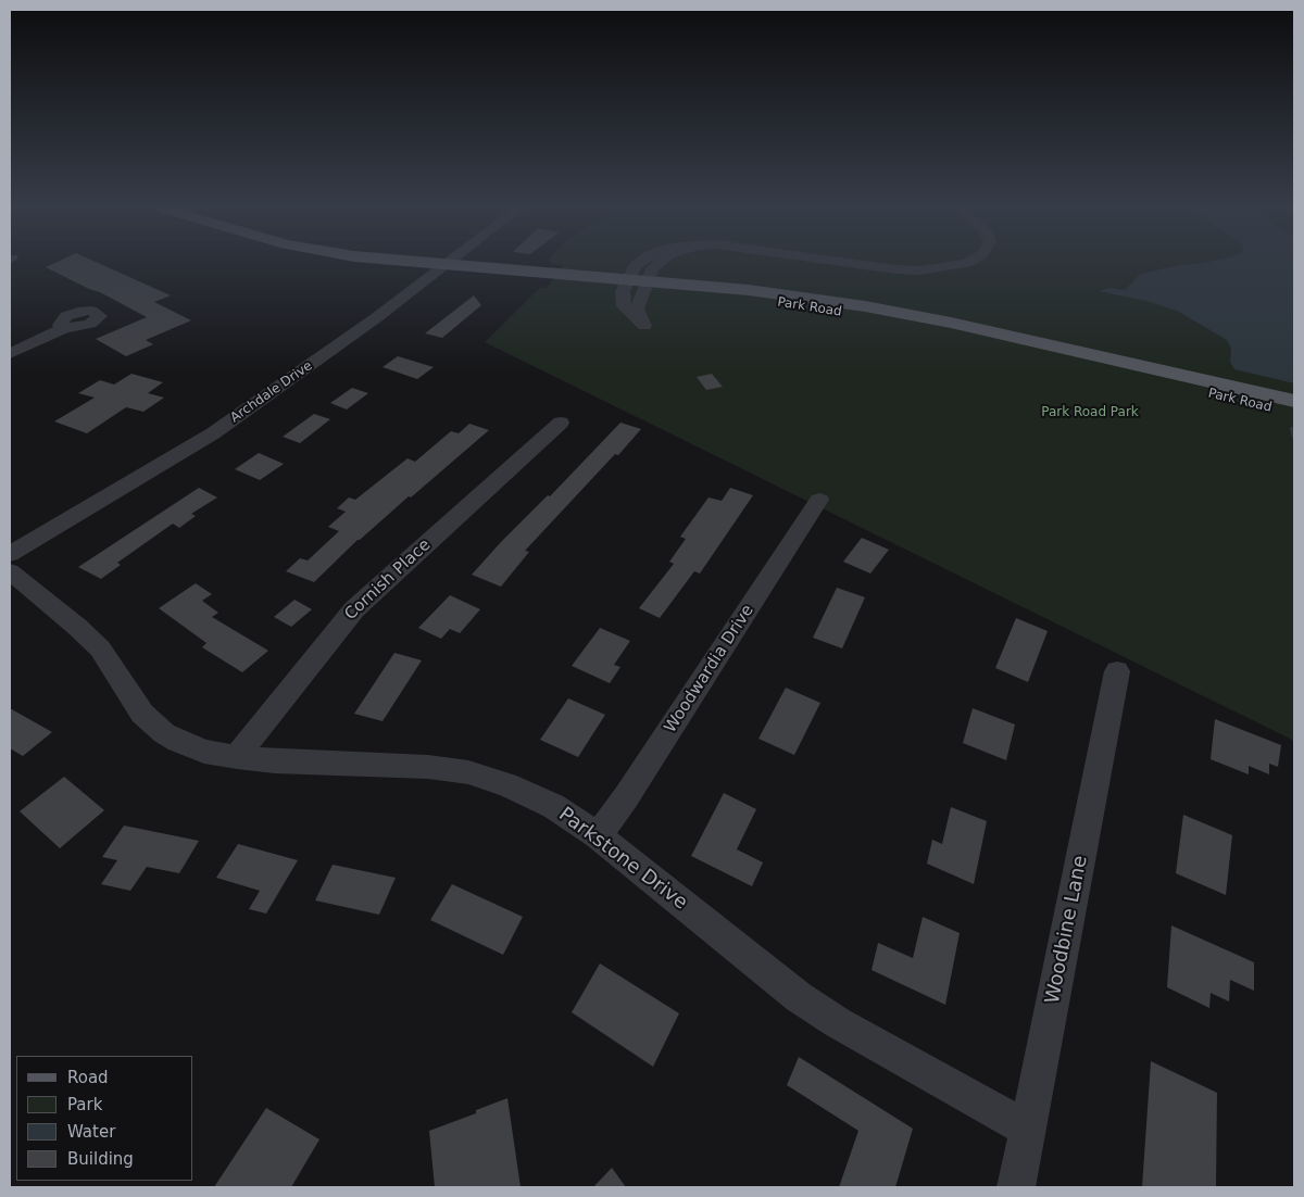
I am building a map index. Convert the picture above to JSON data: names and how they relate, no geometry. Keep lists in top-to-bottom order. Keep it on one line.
{"streets":{"main road":["Park Road"],"street":["Archdale Drive","Cornish Place","Woodwardia Drive","Parkstone Drive","Woodbine Lane"]},"crossings":[["Park Road","Archdale Drive"],["Cornish Place","Parkstone Drive"],["Woodwardia Drive","Parkstone Drive"],["Parkstone Drive","Woodbine Lane"]],"parks":["Park Road Park"],"legend":["Road","Park","Water","Building"]}
